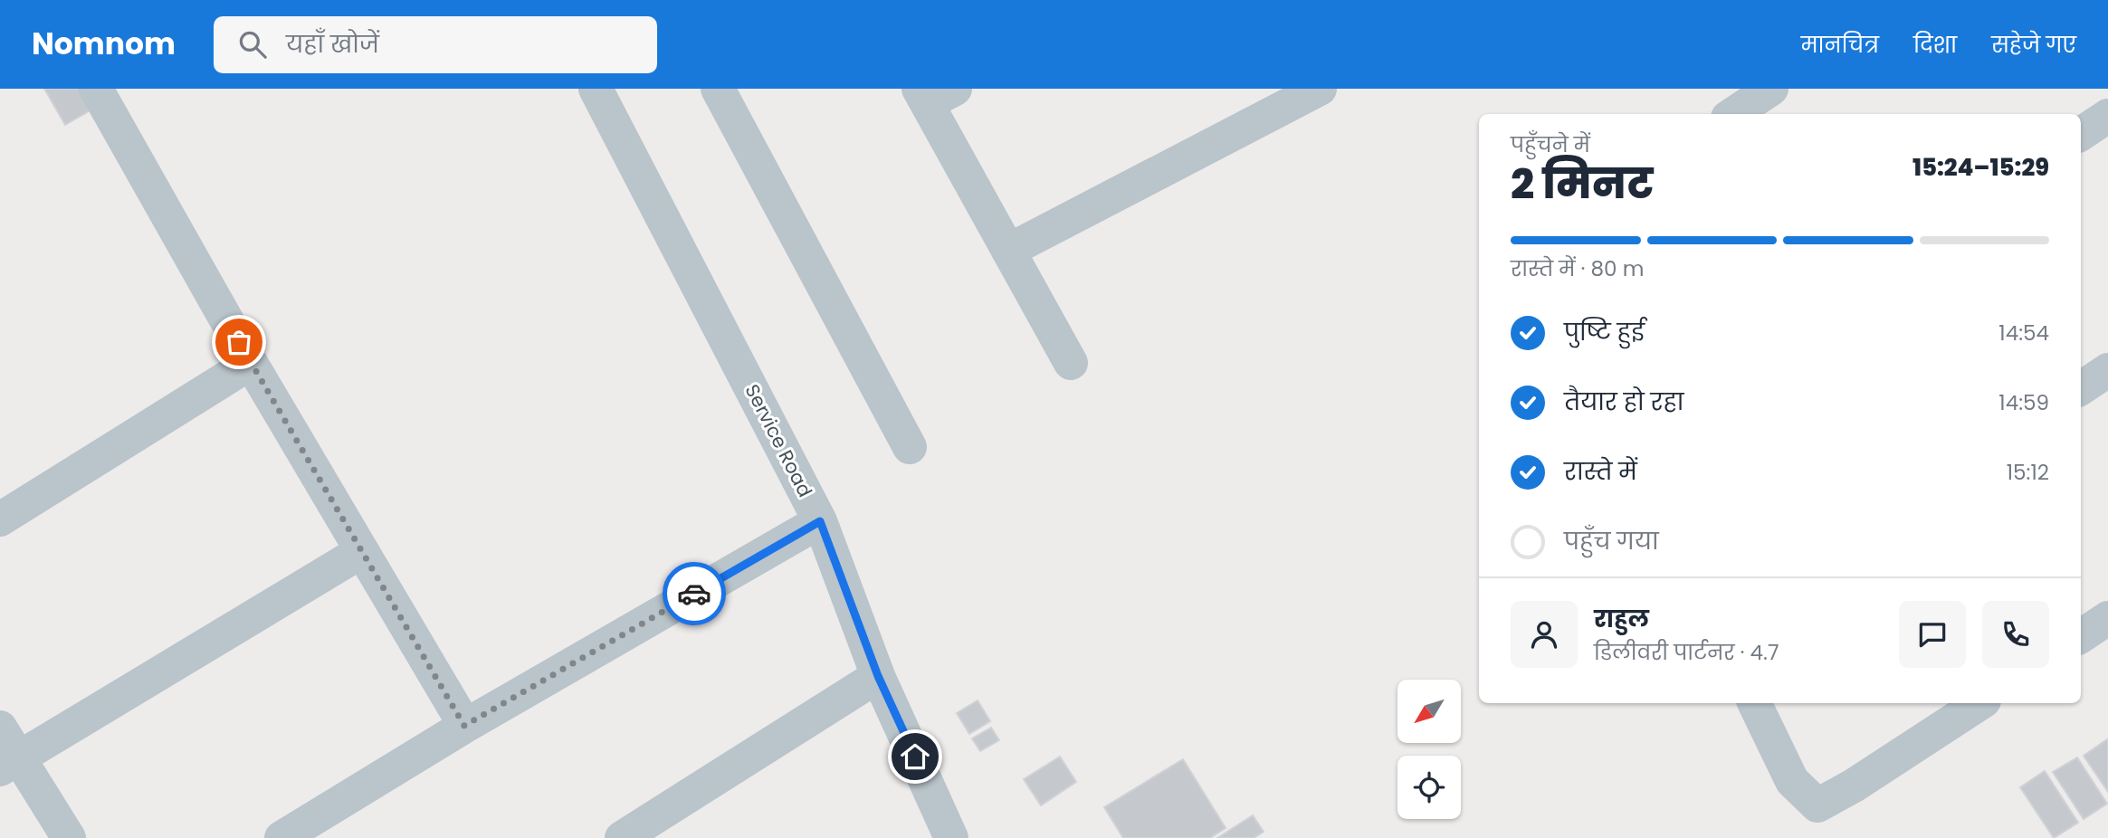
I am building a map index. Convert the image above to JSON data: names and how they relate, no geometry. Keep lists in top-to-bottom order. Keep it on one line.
{"streets":{"street":["Service Road"]},"north":"bottom left","page":{"header":"Nomnom","search":"यहाँ खोजें","nav":["मानचित्र","दिशा","सहेजे गए"],"heading":["2 मिनट","पहुँचने में","15:24–15:29"],"panel":["राहुल","डिलीवरी पार्टनर · 4.7"],"bar":"रास्ते में · 80 m","list":[["पुष्टि हुई","14:54"],["तैयार हो रहा","14:59"],["रास्ते में","15:12"],"पहुँच गया"]}}
